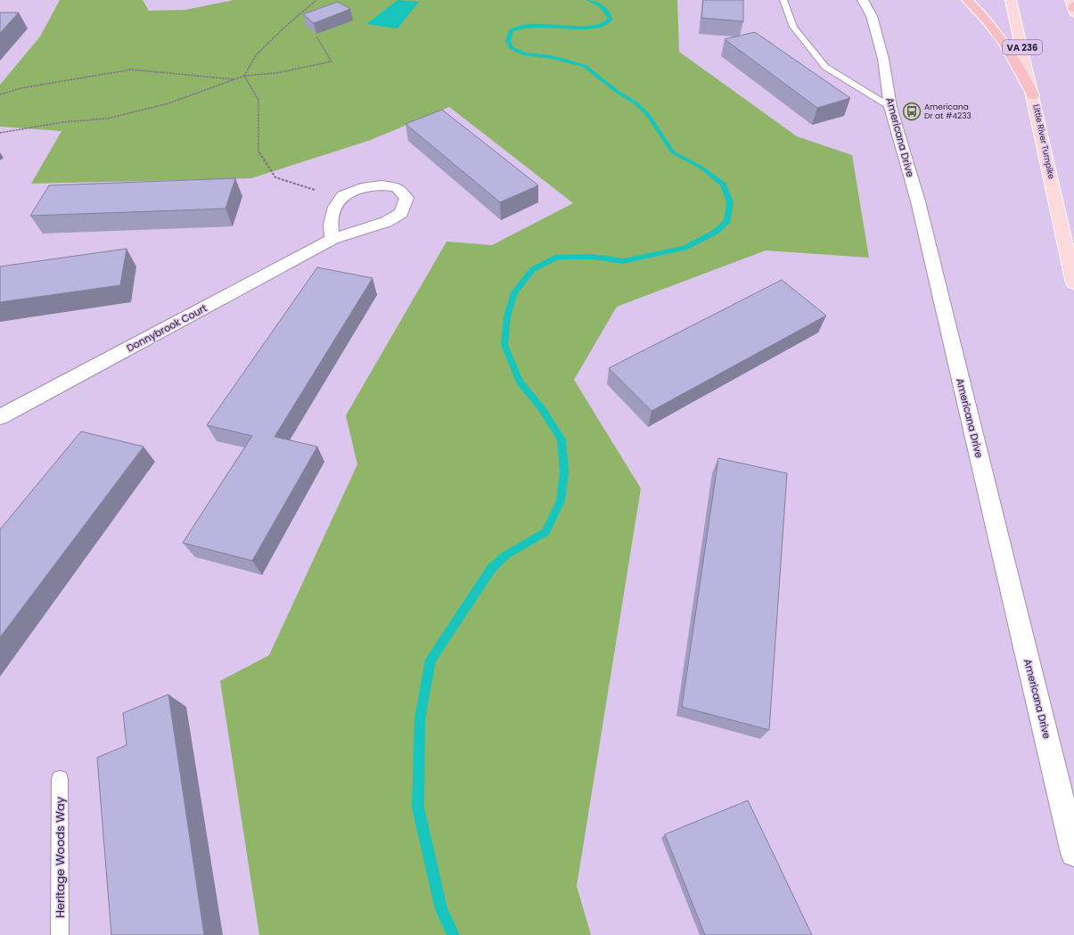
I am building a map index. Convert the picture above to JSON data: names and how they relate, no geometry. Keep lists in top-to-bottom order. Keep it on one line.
{"streets":{"main road":["VA 236","Little River Turnpike"],"street":["Americana Drive","Donnybrook Court"],"lane":["Heritage Woods Way"]},"places":{"bus stop":["Americana Dr at #4233"]}}
